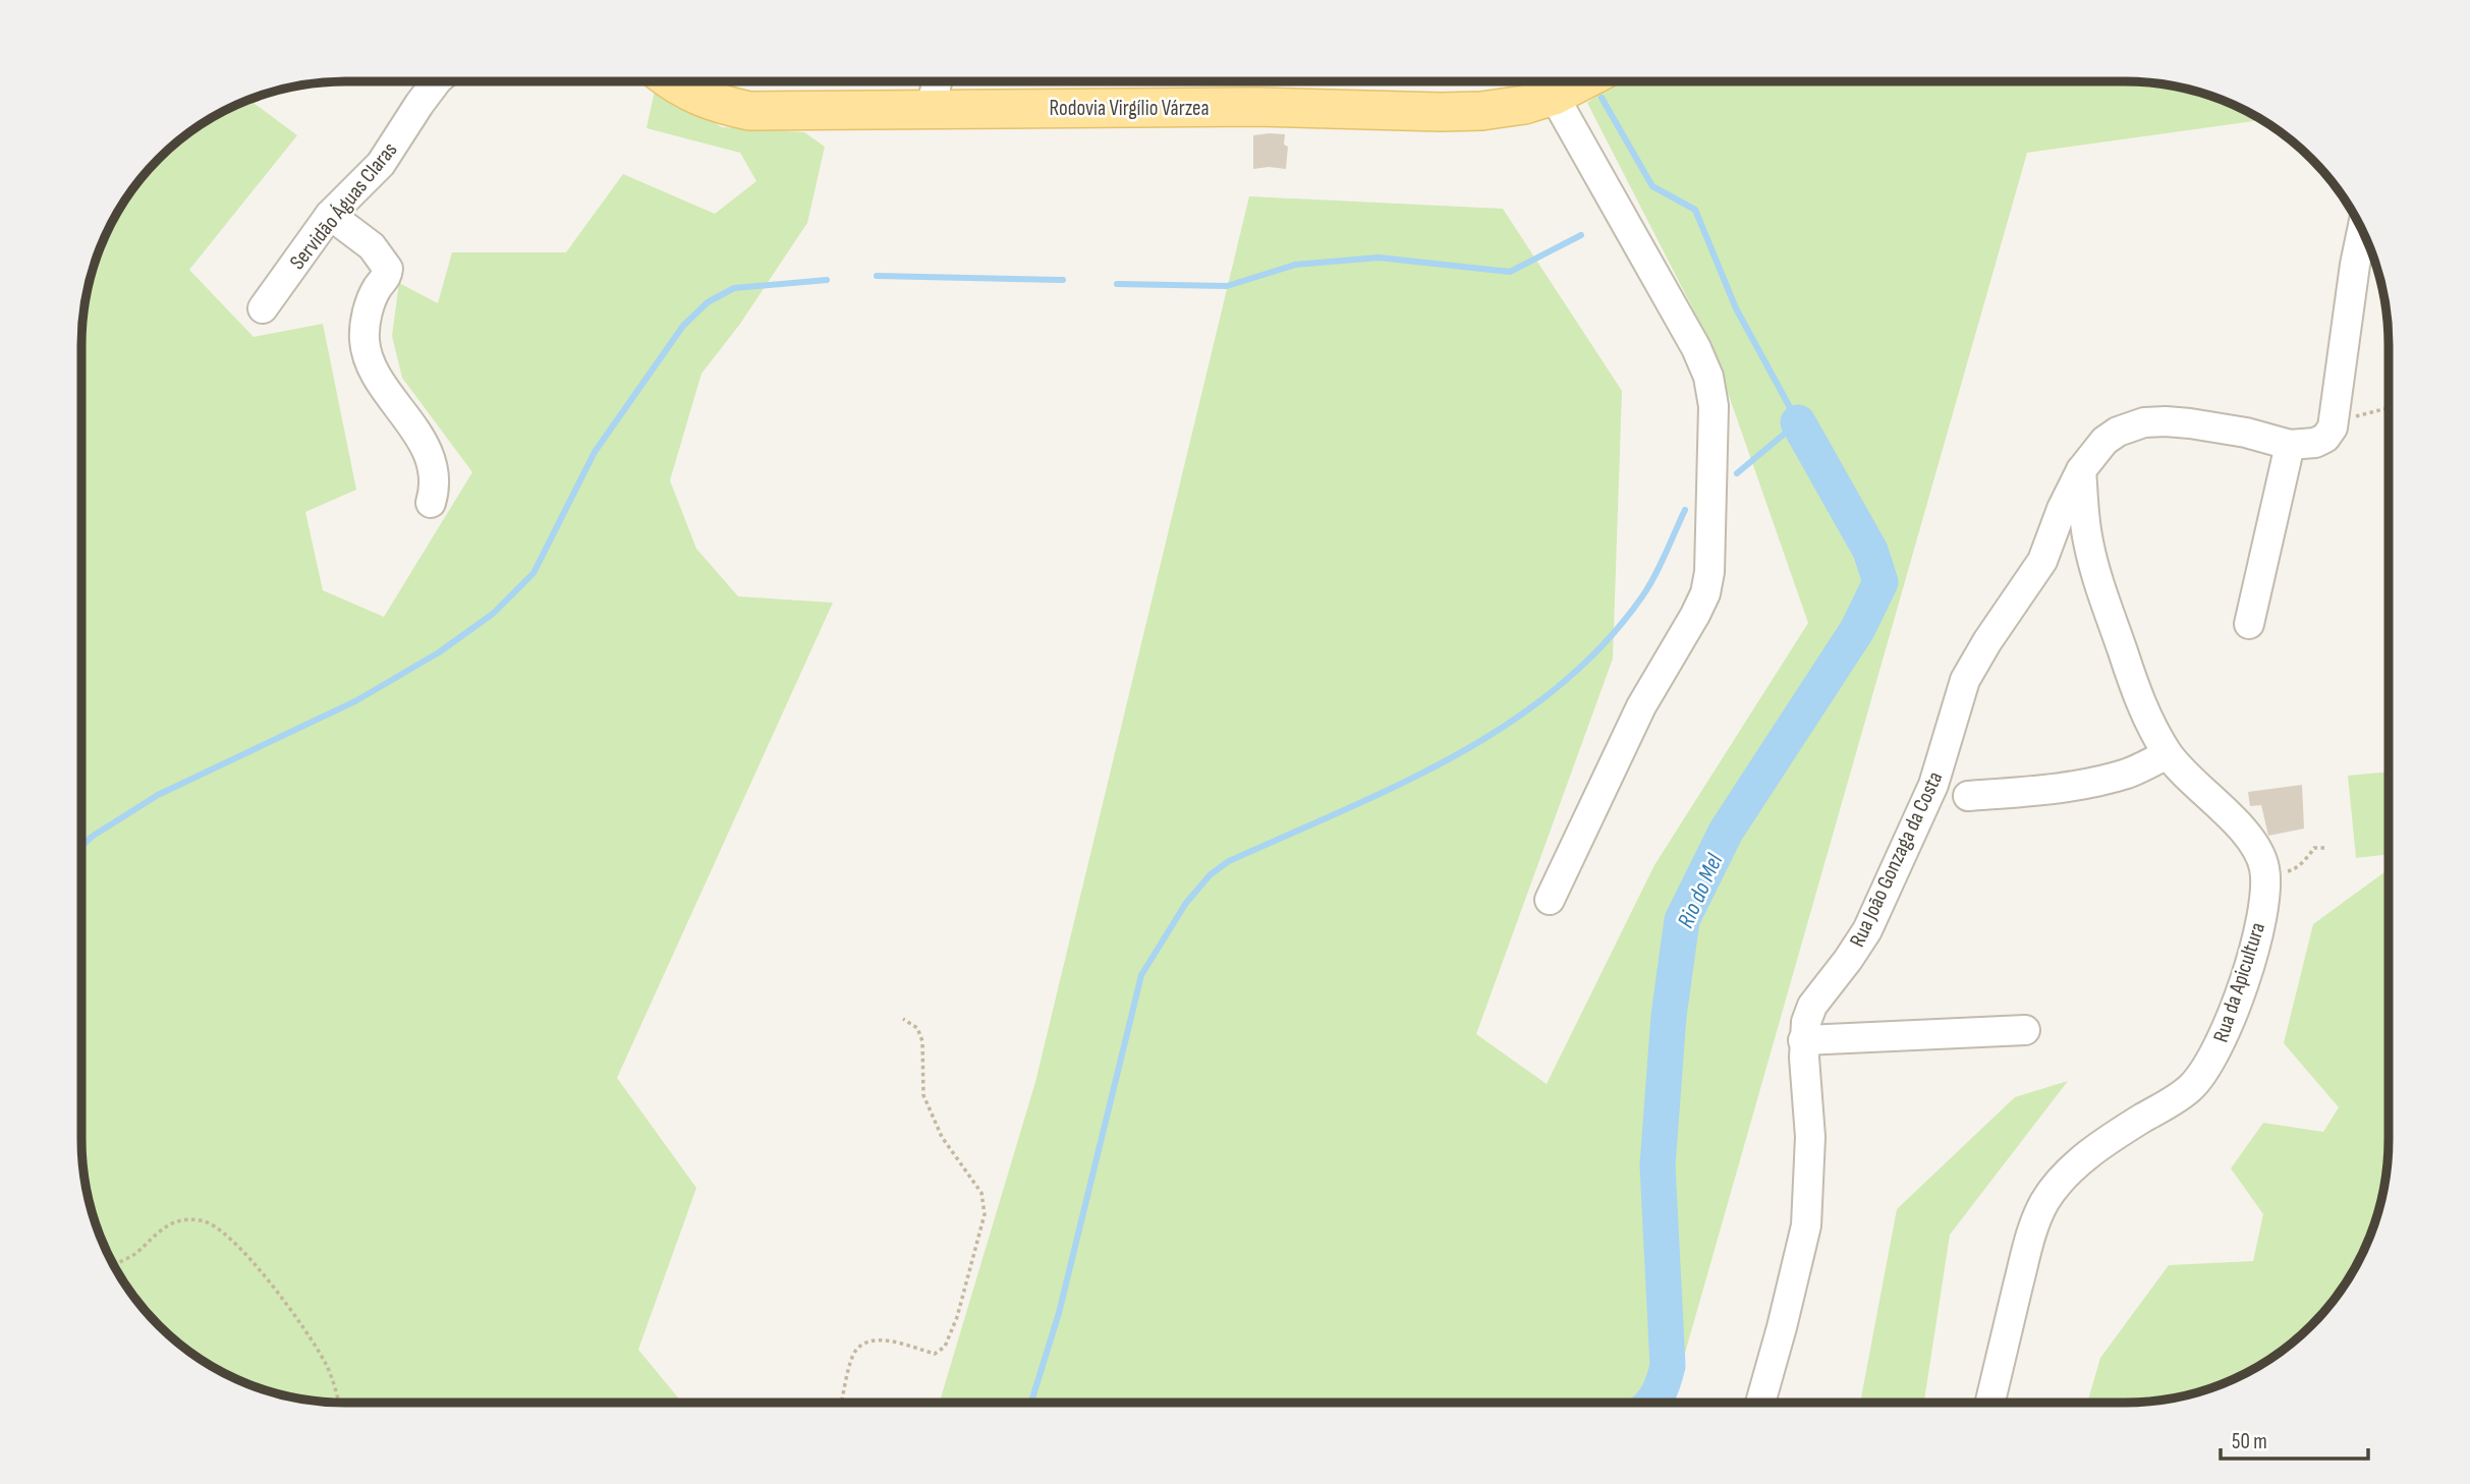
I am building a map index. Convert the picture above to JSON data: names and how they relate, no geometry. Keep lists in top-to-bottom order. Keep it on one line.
{"streets":{"main road":["Rodovia Virgílio Várzea"],"street":["Servidão Águas Claras","Rua João Gonzaga da Costa","Rua da Apicultura"]},"crossings":[["Rua João Gonzaga da Costa","Rua da Apicultura"]],"water":["Rio do Mel"],"scale_bar":"50 m"}
